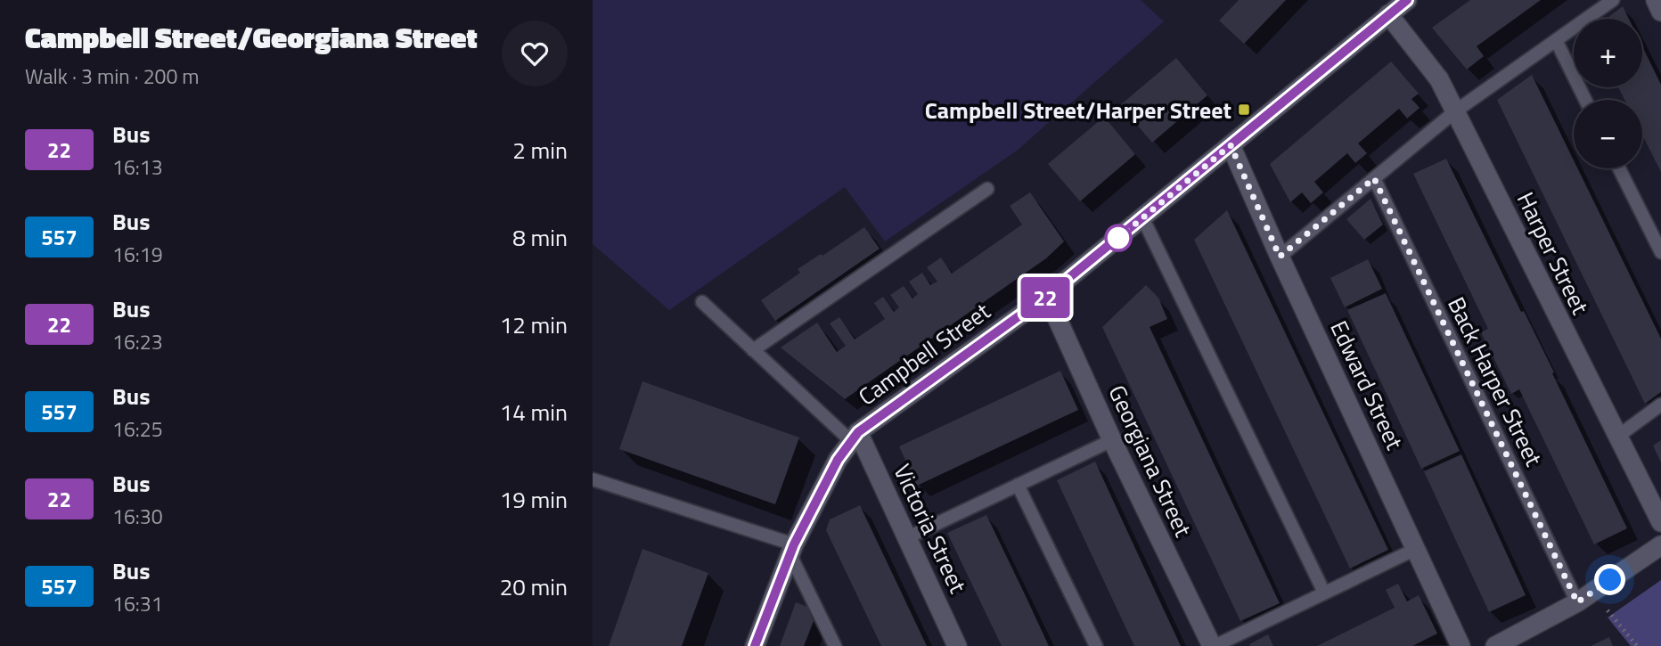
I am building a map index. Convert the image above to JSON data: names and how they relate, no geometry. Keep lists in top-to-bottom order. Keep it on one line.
{"streets":{"street":["Harper Street","Campbell Street","Edward Street","Georgiana Street","Victoria Street"],"lane":["Back Harper Street"]},"crossings":[["Harper Street","Campbell Street"],["Campbell Street","Edward Street"],["Campbell Street","Georgiana Street"],["Campbell Street","Victoria Street"]],"places":{"transit":["Campbell Street/Harper Street"]},"lines":["bus line 22"],"page":{"heading":["Campbell Street/Georgiana Street","Walk · 3 min · 200 m"],"on_map":"22","map_buttons":["+","−"],"list":[{"mark":"22","name":"Bus","note":"16:13","value":"2 min"},{"mark":"557","name":"Bus","note":"16:19","value":"8 min"},{"mark":"22","name":"Bus","note":"16:23","value":"12 min"},{"mark":"557","name":"Bus","note":"16:25","value":"14 min"},{"mark":"22","name":"Bus","note":"16:30","value":"19 min"},{"mark":"557","name":"Bus","note":"16:31","value":"20 min"}]}}
